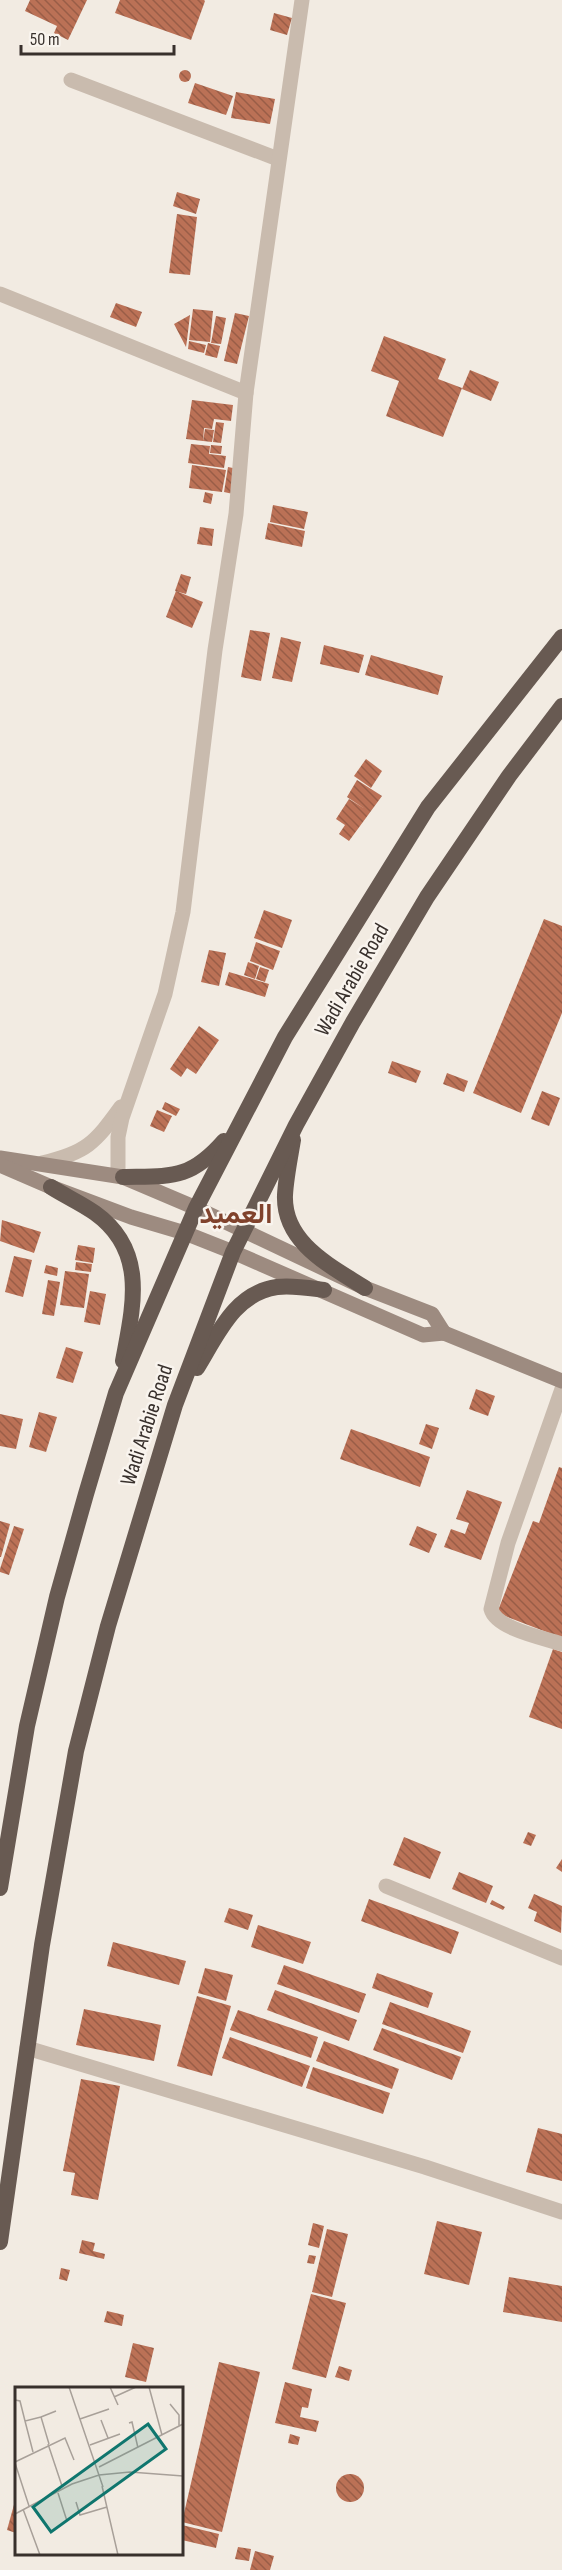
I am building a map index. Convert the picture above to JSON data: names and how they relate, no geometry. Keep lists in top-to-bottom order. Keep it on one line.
{"streets":{"highway":["Wadi Arabie Road"]},"districts":["العميد"],"scale_bar":"50 m"}
